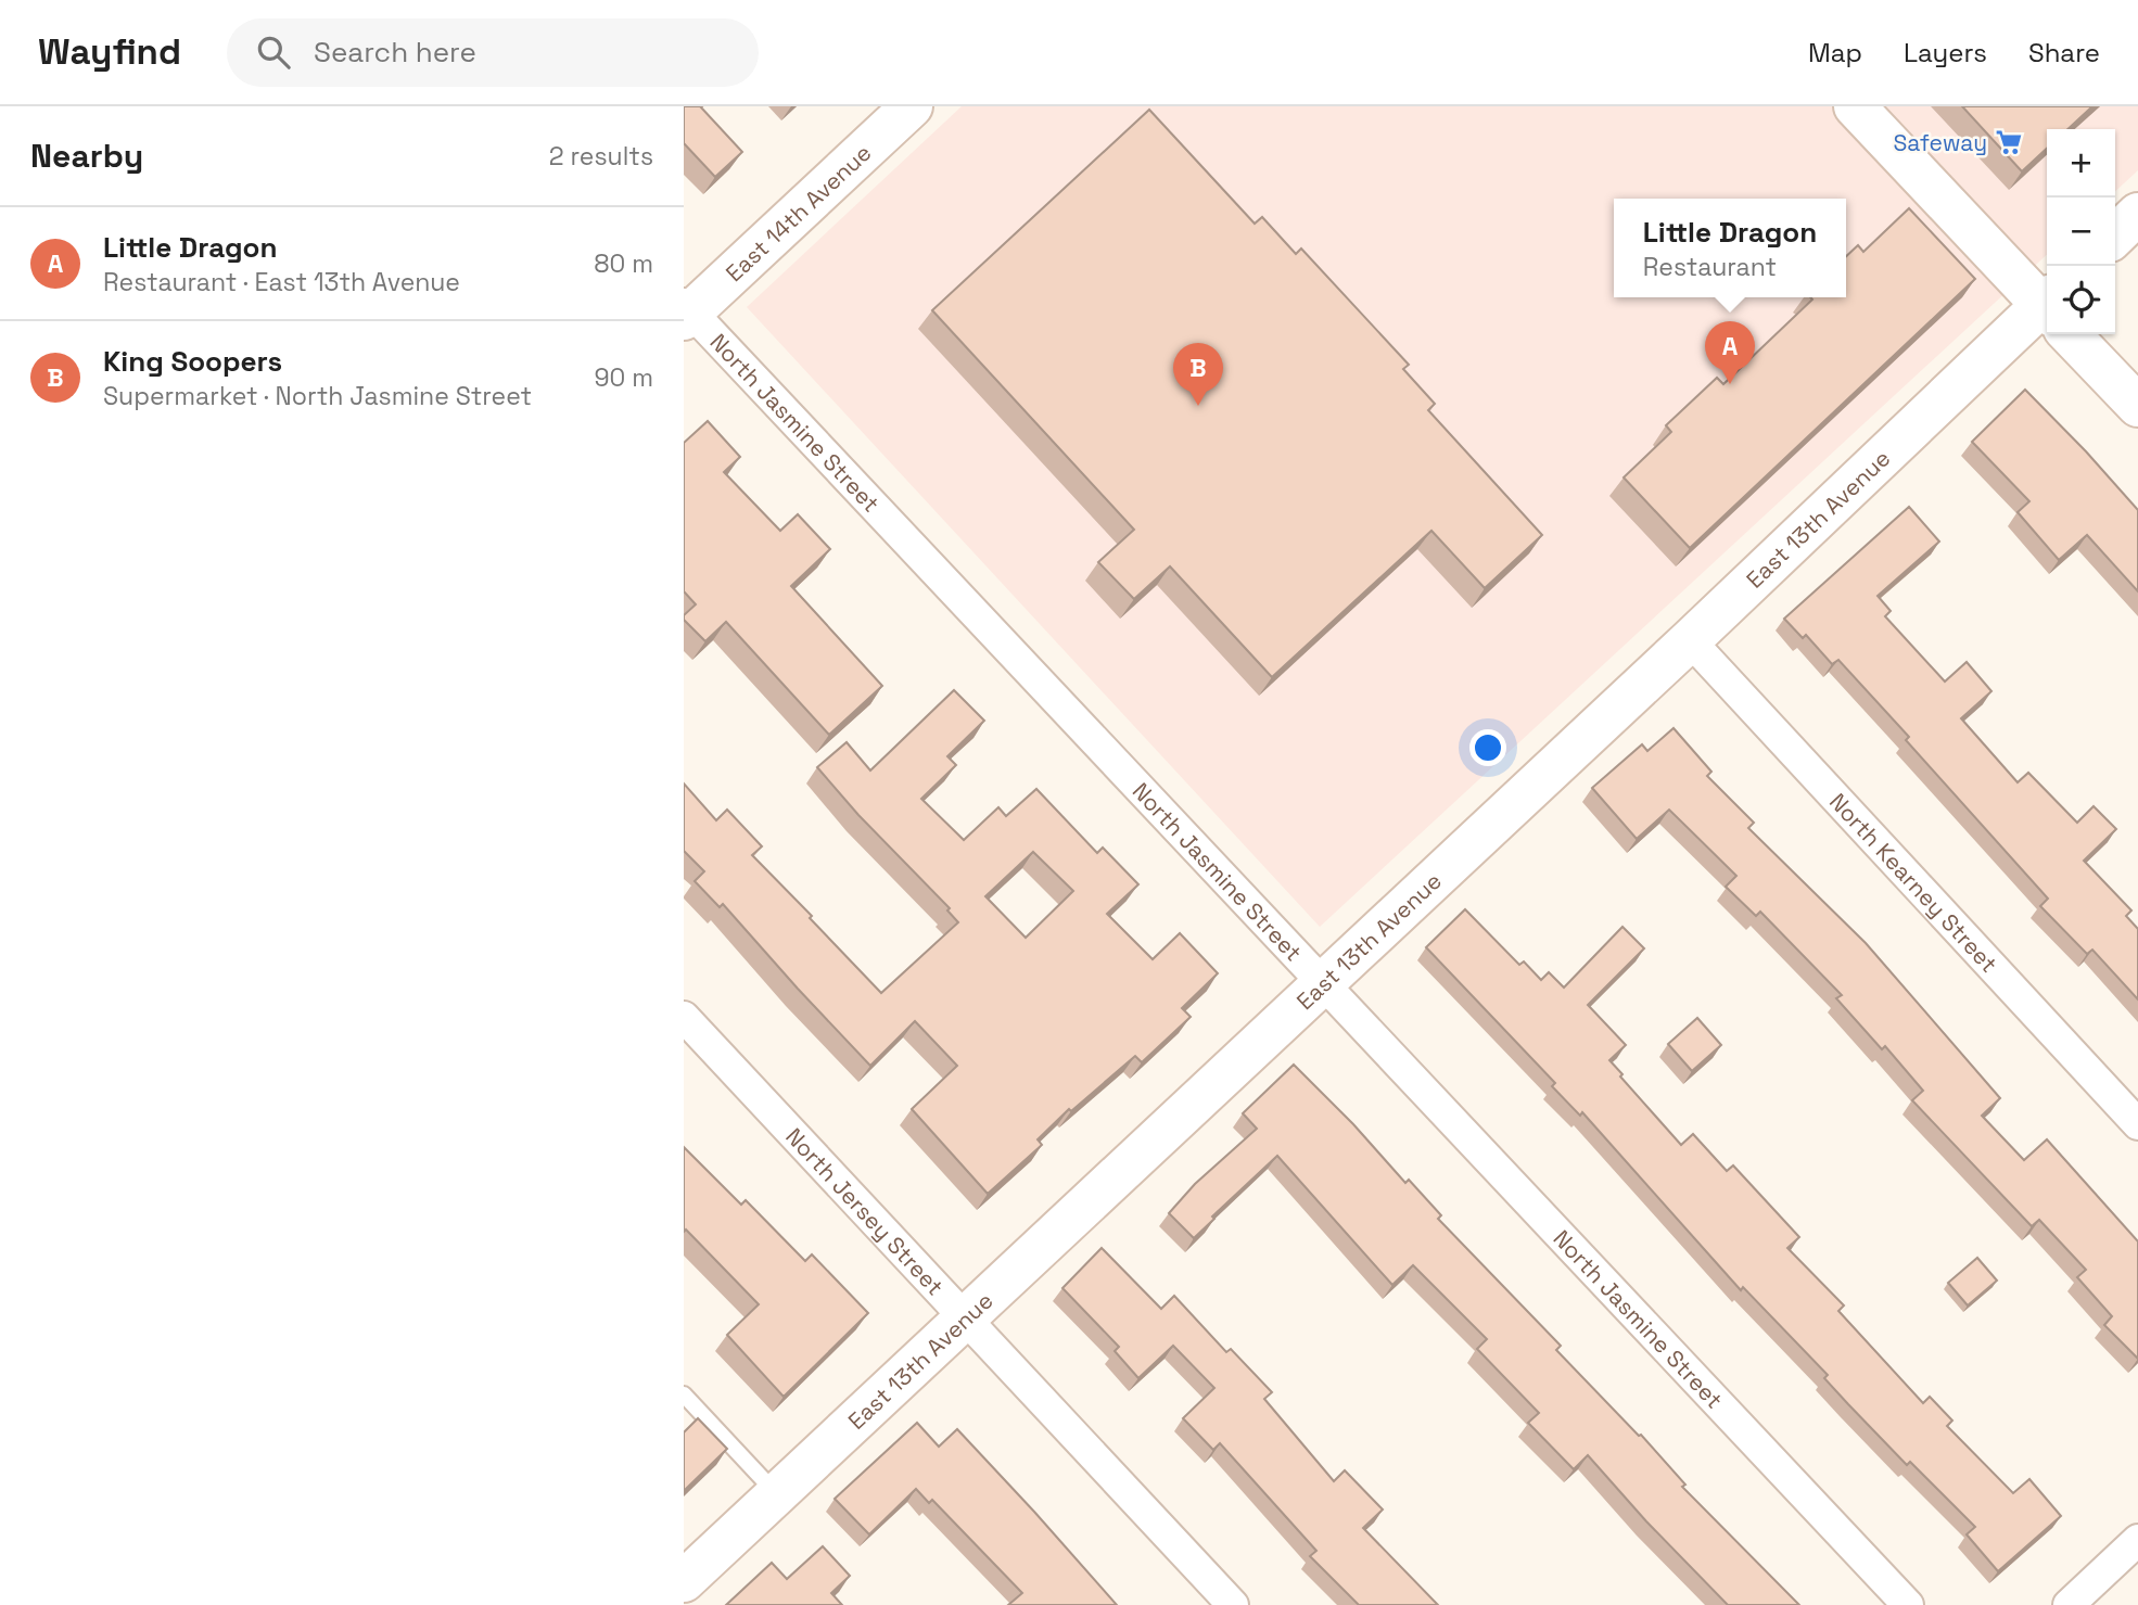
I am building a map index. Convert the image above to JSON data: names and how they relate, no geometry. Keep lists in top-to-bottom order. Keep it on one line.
{"streets":{"main road":["East 14th Avenue","East 13th Avenue"],"street":["North Jasmine Street","North Kearney Street","North Jersey Street"]},"crossings":[["East 14th Avenue","North Jasmine Street"],["North Jasmine Street","East 13th Avenue"],["East 13th Avenue","North Kearney Street"],["East 13th Avenue","North Jersey Street"]],"places":{"supermarket":["Safeway"]},"page":{"header":"Wayfind","search":"Search here","nav":["Map","Layers","Share"],"heading":["Nearby","2 results"],"map_buttons":["+","−"],"popup":["Little Dragon","Restaurant"],"list":[{"mark":"A","name":"Little Dragon","note":"Restaurant · East 13th Avenue","value":"80 m"},{"mark":"B","name":"King Soopers","note":"Supermarket · North Jasmine Street","value":"90 m"}],"pins":["A","B"]}}
